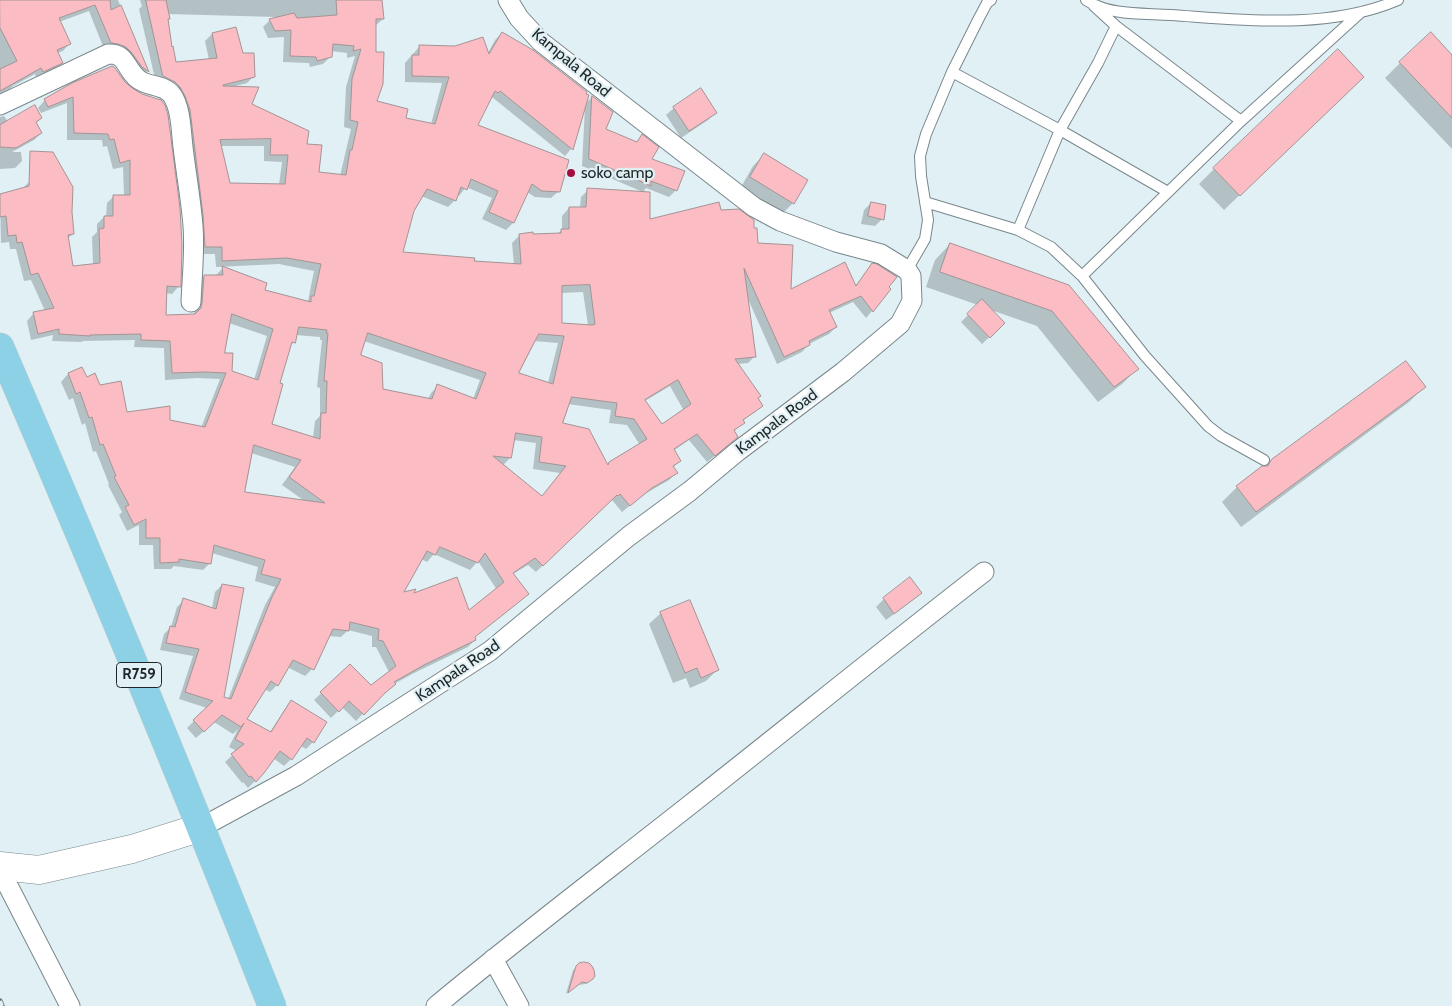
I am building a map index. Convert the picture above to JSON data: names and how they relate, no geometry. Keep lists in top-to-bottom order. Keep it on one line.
{"streets":{"main road":["R759"],"street":["Kampala Road"]},"crossings":[["Kampala Road","R759"]],"places":["soko camp"]}
